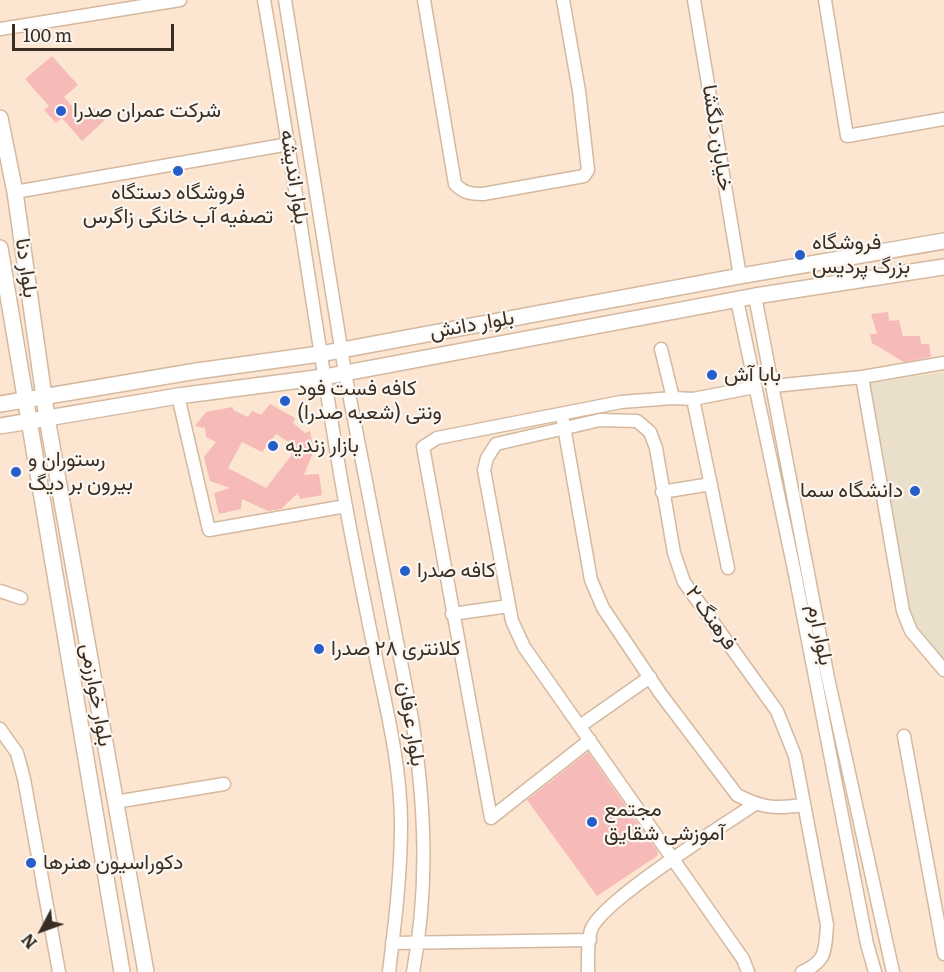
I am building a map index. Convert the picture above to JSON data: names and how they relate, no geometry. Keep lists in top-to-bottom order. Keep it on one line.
{"streets":{"main road":["بلوار دنا","بلوار دانش","بلوار خوارزمی"],"street":["خیابان دلگشا","بلوار اندیشه","فرهنگ ۲","بلوار ارم","بلوار عرفان"]},"crossings":[["خیابان دلگشا","بلوار دانش"],["بلوار اندیشه","بلوار دانش"],["بلوار اندیشه","بلوار عرفان"],["بلوار دنا","بلوار دانش"],["بلوار دنا","بلوار خوارزمی"],["بلوار دانش","بلوار ارم"],["بلوار دانش","بلوار خوارزمی"],["بلوار دانش","بلوار عرفان"]],"places":["شرکت عمران صدرا","فروشگاه دستگاه تصفیه آب خانگی زاگرس","فروشگاه بزرگ پردیس","بابا آش","کافه فست فود ونتی (شعبه صدرا)","بازار زندیه","رستوران و بیرون بر دیگ","دانشگاه سما","کافه صدرا","کلانتری ۲۸ صدرا","مجتمع آموزشی شقایق","دکوراسیون هنرها"],"scale_bar":"100 m","north":"bottom left"}
